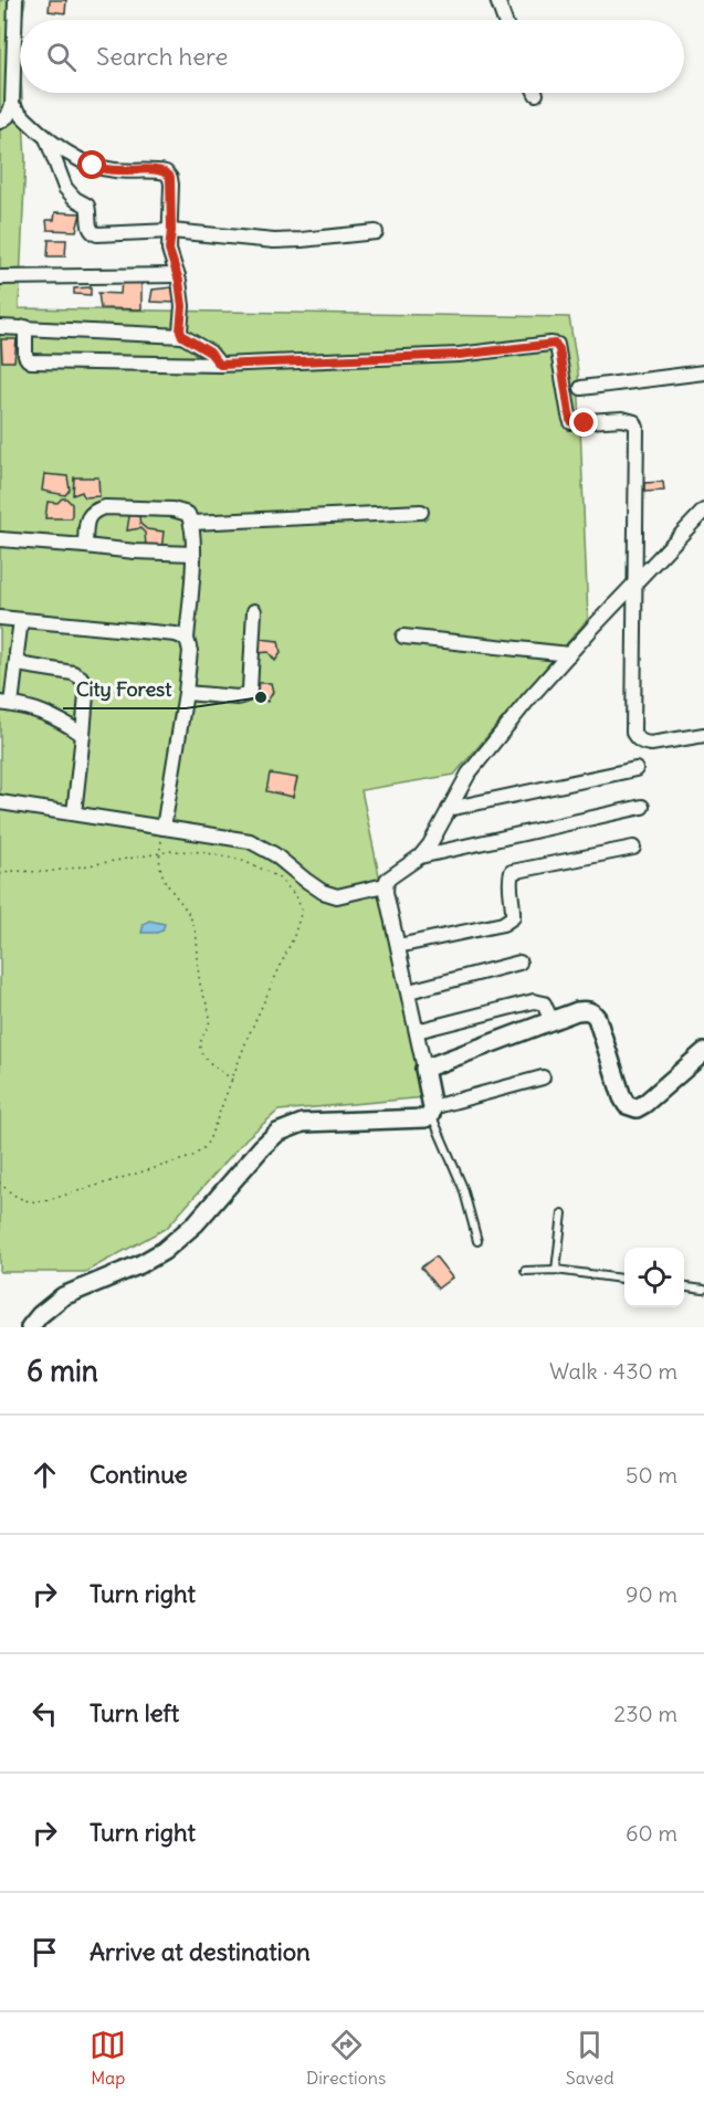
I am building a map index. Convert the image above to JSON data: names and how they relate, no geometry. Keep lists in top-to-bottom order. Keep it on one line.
{"places":["City Forest"],"page":{"search":"Search here","heading":["6 min","Walk · 430 m"],"list":[["Continue","50 m"],["Turn right","90 m"],["Turn left","230 m"],["Turn right","60 m"],"Arrive at destination"],"nav":["Map","Directions","Saved"]}}
